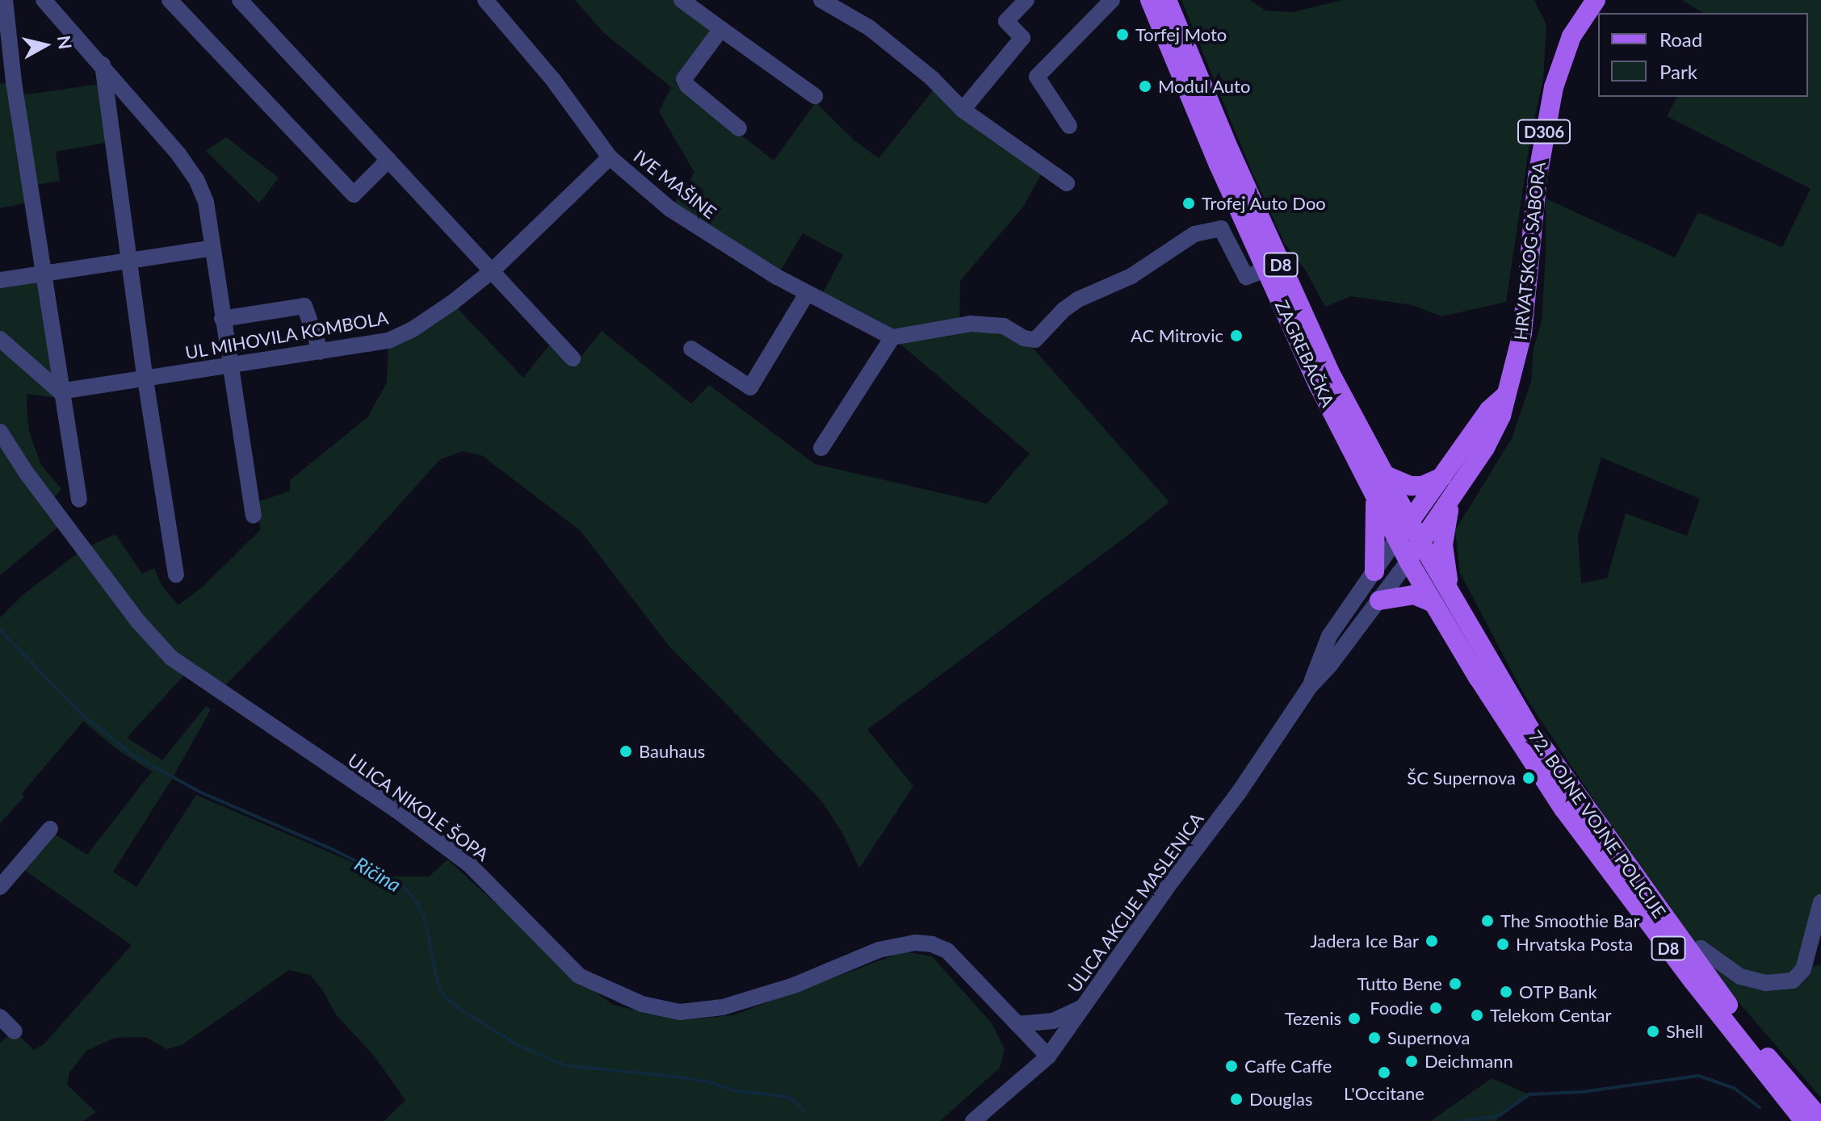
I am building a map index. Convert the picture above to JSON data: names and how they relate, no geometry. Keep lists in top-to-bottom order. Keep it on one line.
{"streets":{"main road":["D306","HRVATSKOG SABORA","D8","ZAGREBAČKA","72. BOJNE VOJNE POLICIJE"],"street":["IVE MAŠINE","UL MIHOVILA KOMBOLA","ULICA NIKOLE ŠOPA","ULICA AKCIJE MASLENICA"]},"crossings":[["IVE MAŠINE","UL MIHOVILA KOMBOLA"],["HRVATSKOG SABORA","ZAGREBAČKA"],["HRVATSKOG SABORA","72. BOJNE VOJNE POLICIJE"],["HRVATSKOG SABORA","ULICA AKCIJE MASLENICA"],["ZAGREBAČKA","72. BOJNE VOJNE POLICIJE"],["ZAGREBAČKA","ULICA AKCIJE MASLENICA"],["ULICA NIKOLE ŠOPA","ULICA AKCIJE MASLENICA"],["72. BOJNE VOJNE POLICIJE","ULICA AKCIJE MASLENICA"]],"water":["Ričina"],"places":["Torfej Moto","Modul Auto","Trofej Auto Doo","AC Mitrovic","Bauhaus","ŠC Supernova","The Smoothie Bar","Jadera Ice Bar","Hrvatska Posta","Tutto Bene","OTP Bank","Foodie","Telekom Centar","Tezenis","Shell","Supernova","Deichmann","Caffe Caffe","L'Occitane","Douglas"],"legend":["Road","Park"],"north":"right"}
